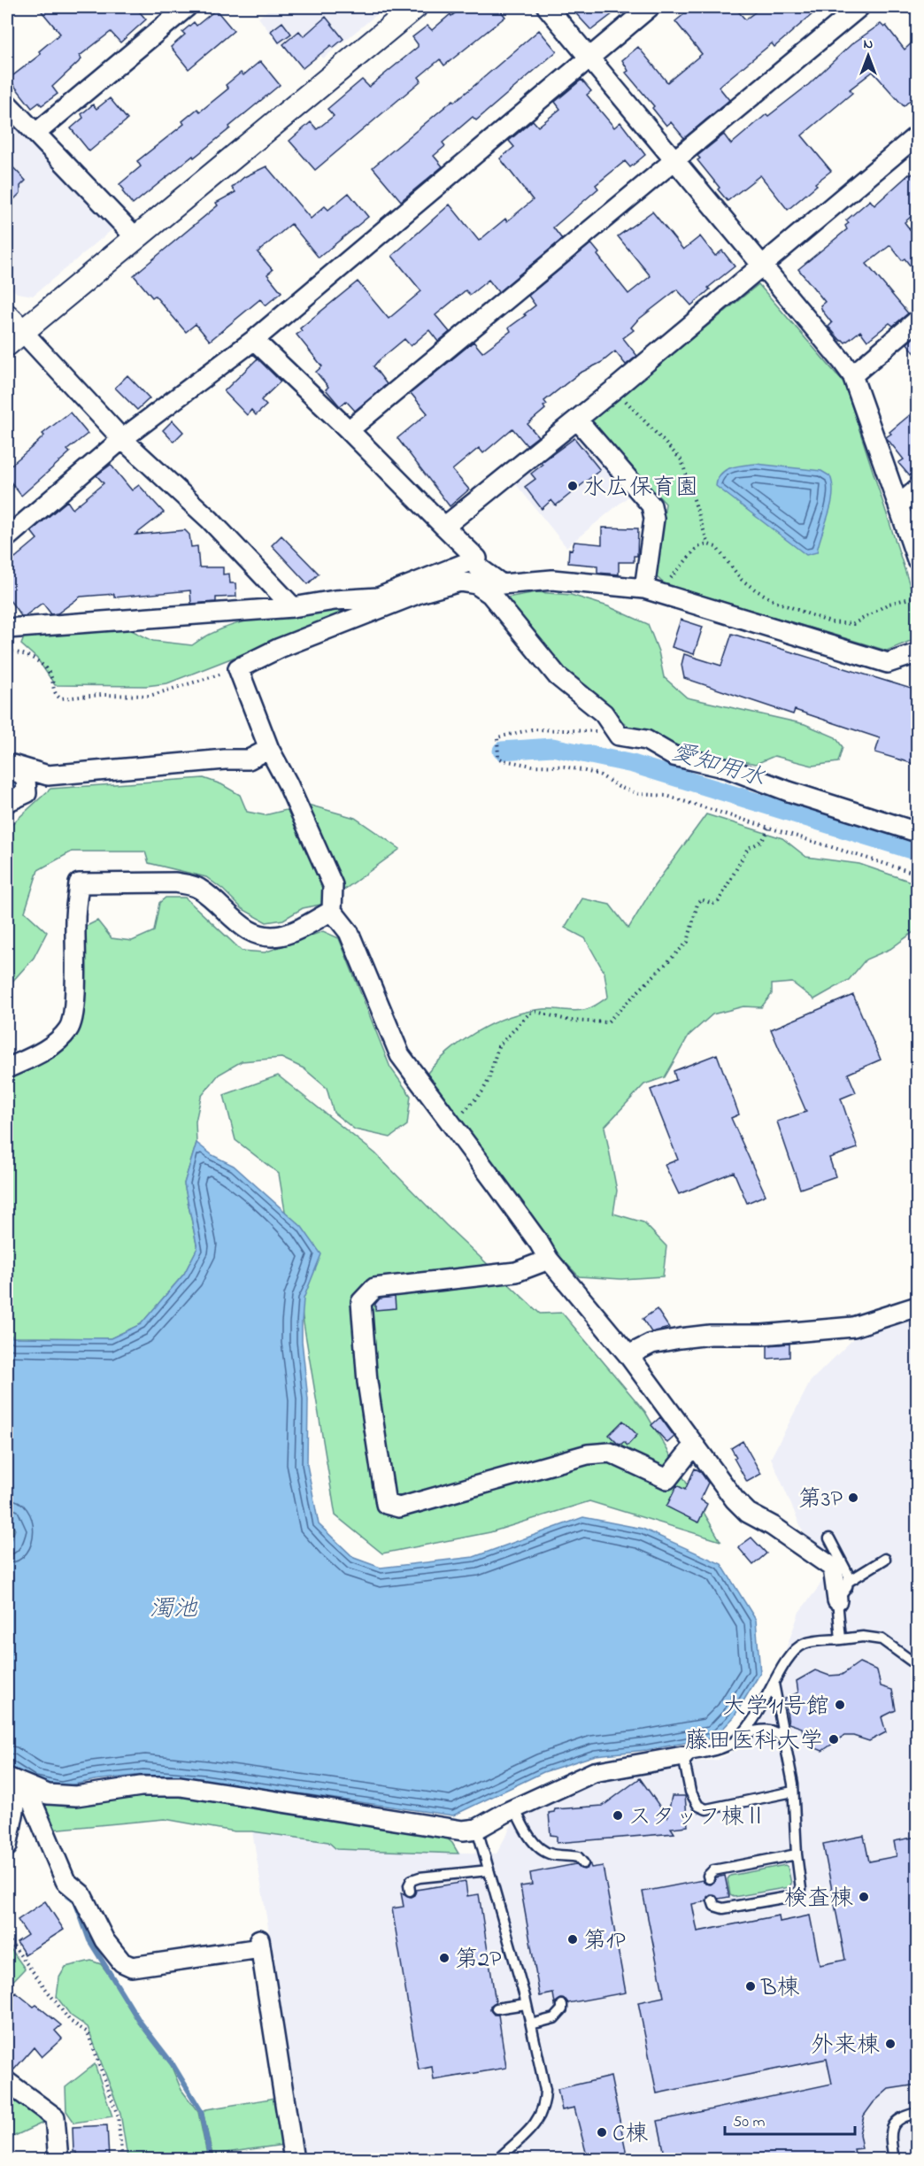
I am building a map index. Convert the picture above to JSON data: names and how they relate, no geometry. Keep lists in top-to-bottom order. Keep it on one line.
{"water":["愛知用水","濁池"],"places":["水広保育園","第3P","大学11号館","藤田医科大学","スタッフ棟Ⅱ","検査棟","第1P","第2P","B棟","外来棟","C棟"],"scale_bar":"50 m","north":"top"}
